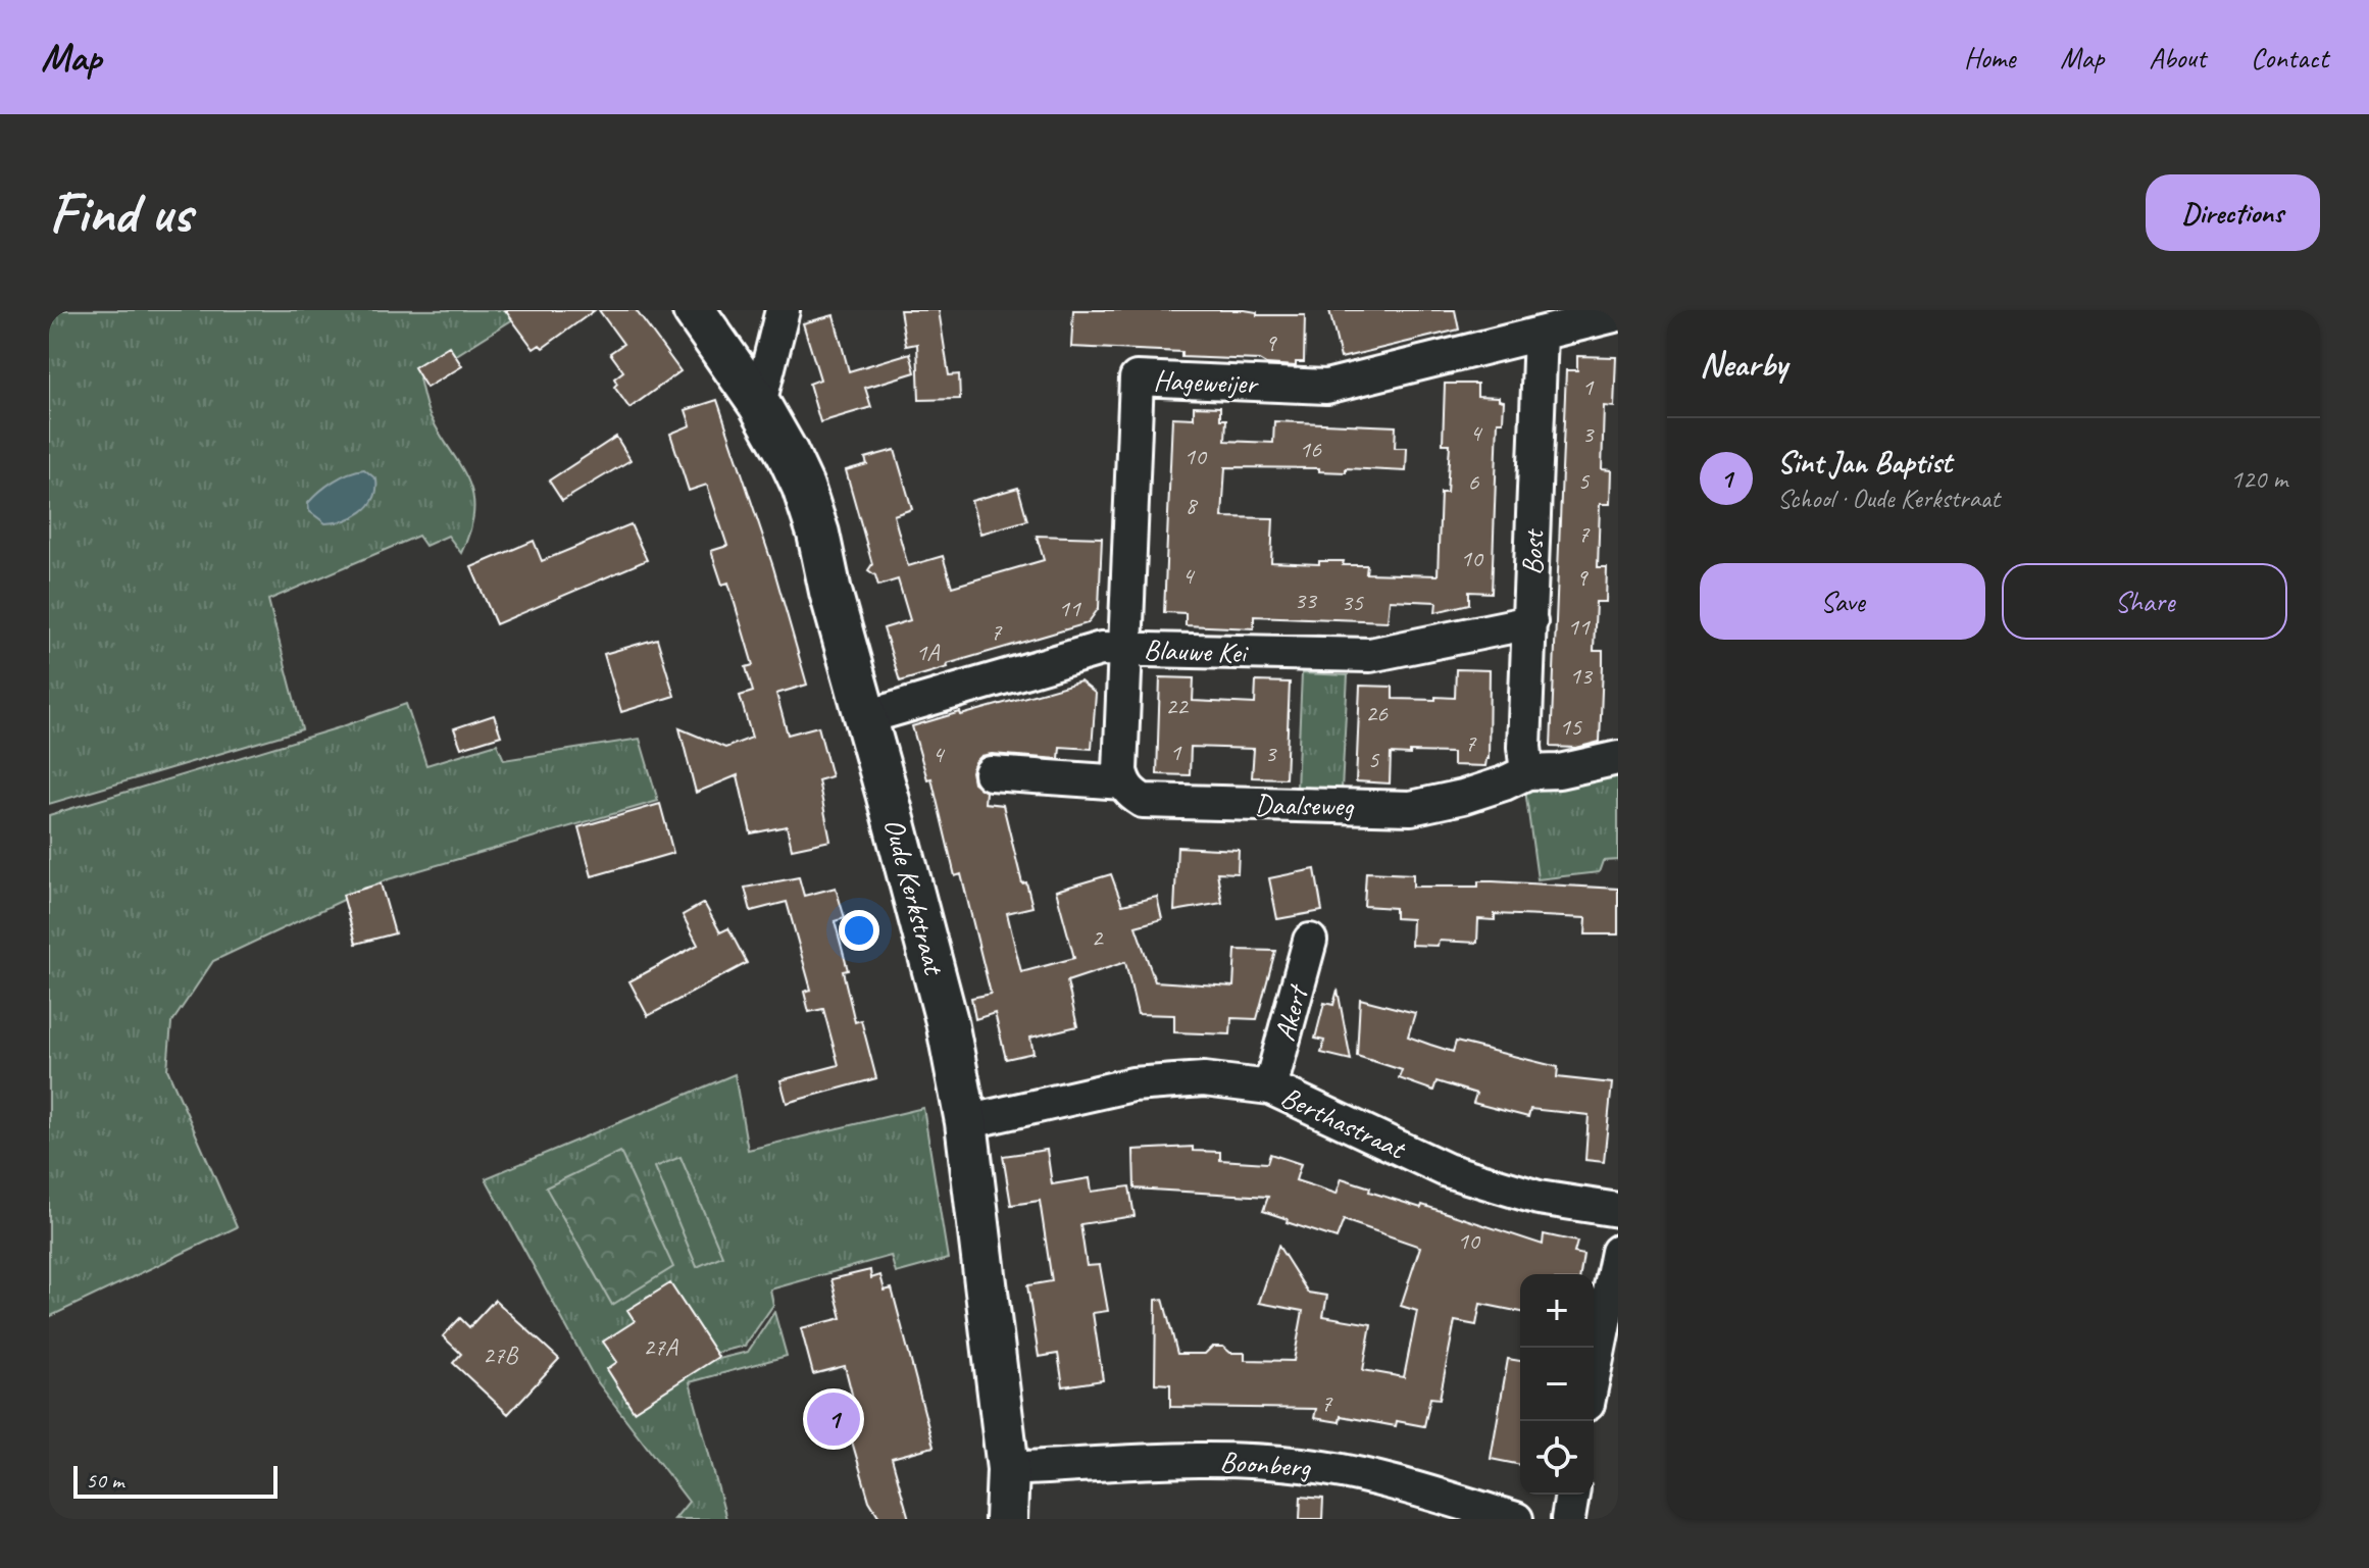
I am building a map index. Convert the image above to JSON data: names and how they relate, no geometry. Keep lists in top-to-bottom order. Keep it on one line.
{"streets":{"street":["Hageweijer","Bost","Blauwe Kei","Daalseweg","Oude Kerkstraat","Akert","Berthastraat","Boonberg"]},"crossings":[["Hageweijer","Bost"],["Hageweijer","Blauwe Kei"],["Hageweijer","Daalseweg"],["Bost","Blauwe Kei"],["Bost","Daalseweg"],["Blauwe Kei","Oude Kerkstraat"],["Oude Kerkstraat","Berthastraat"],["Oude Kerkstraat","Boonberg"],["Akert","Berthastraat"]],"house_numbers":["9","1","4","3","16","10","5","6","8","7","10","4","9","33","35","11","11","7","1A","13","22","26","15","7","1","3","4","5","2","10","27A","27B","7"],"scale_bar":"50 m","page":{"header":"Map","nav":["Home","Map","About","Contact"],"buttons":["Directions",["Save","Share"]],"title":"Find us","heading":"Nearby","list":[{"mark":"1","name":"Sint Jan Baptist","note":"School · Oude Kerkstraat","value":"120 m"}],"map_buttons":["+","−"],"pins":"1","scale":"50 m"}}
